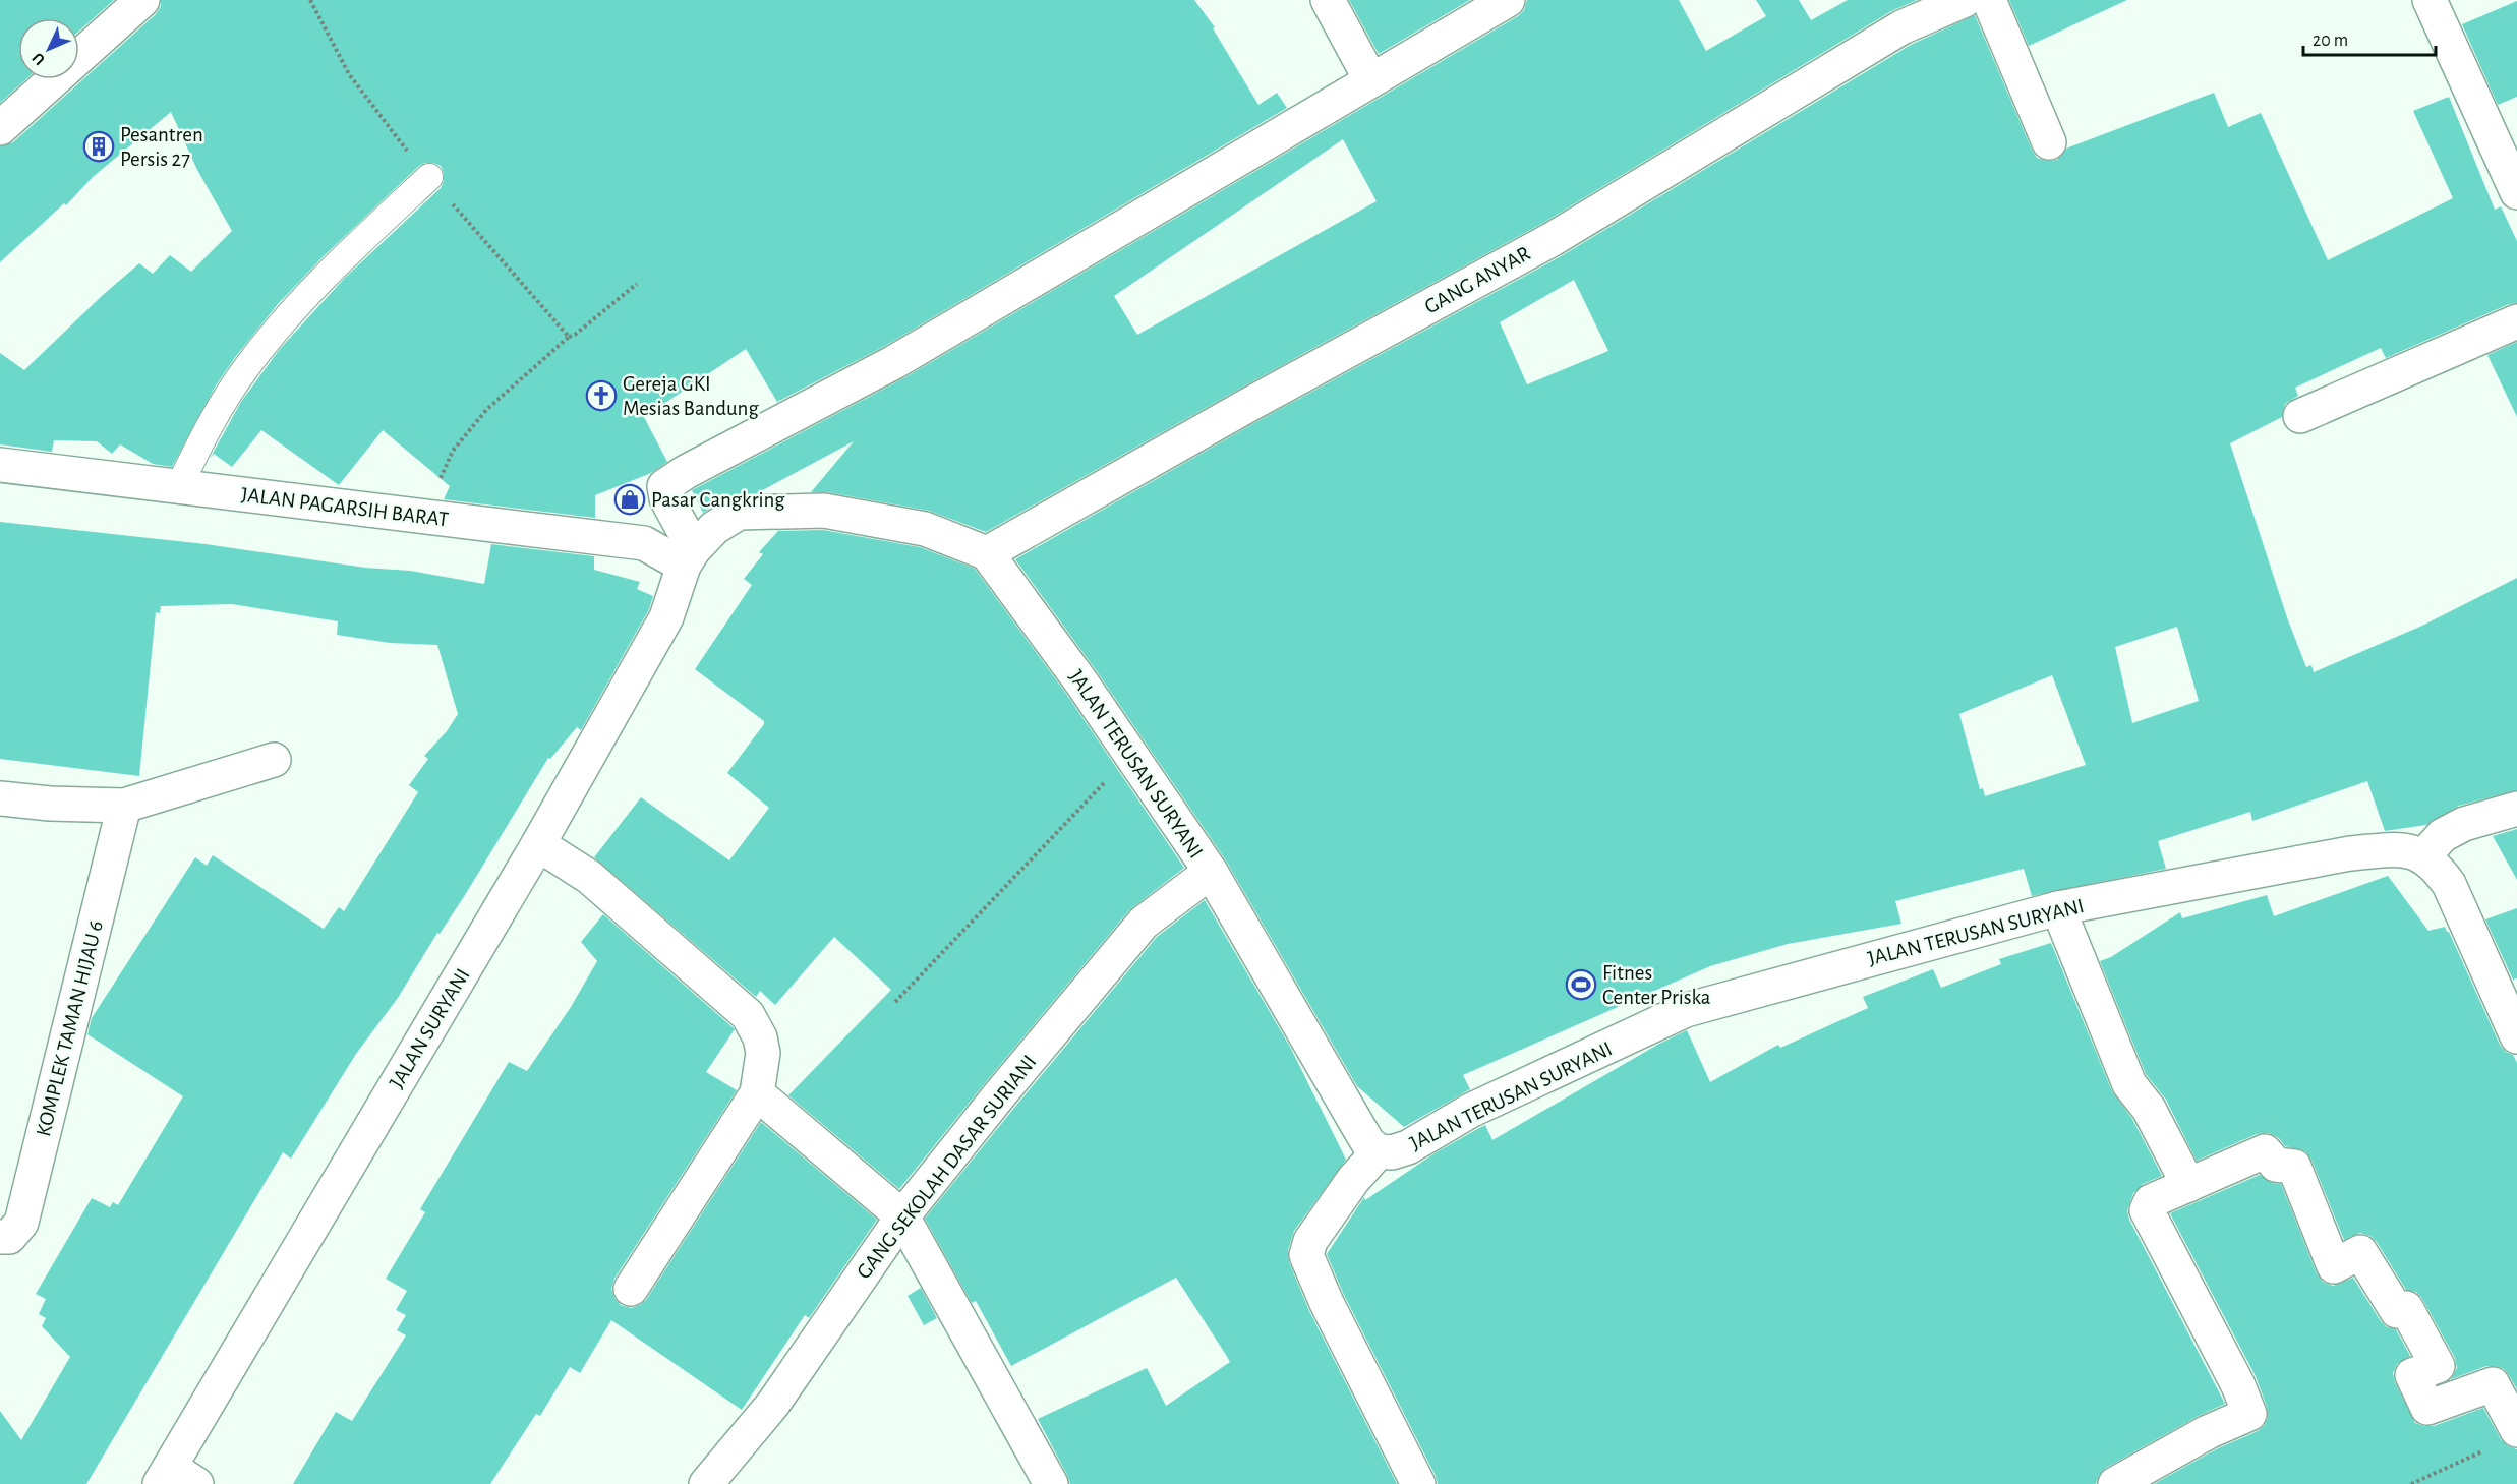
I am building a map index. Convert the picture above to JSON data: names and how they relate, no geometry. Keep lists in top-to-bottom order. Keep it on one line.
{"streets":{"street":["GANG ANYAR","JALAN PAGARSIH BARAT","JALAN TERUSAN SURYANI","KOMPLEK TAMAN HIJAU 6","JALAN SURYANI","GANG SEKOLAH DASAR SURIANI"]},"crossings":[["GANG ANYAR","JALAN TERUSAN SURYANI"],["JALAN PAGARSIH BARAT","JALAN SURYANI"],["JALAN TERUSAN SURYANI","GANG SEKOLAH DASAR SURIANI"]],"places":{"building":["Pesantren Persis 27"],"church":["Gereja GKI Mesias Bandung"],"shop":["Pasar Cangkring"],"sports":["Fitnes Center Priska"]},"scale_bar":"20 m","north":"bottom left"}
